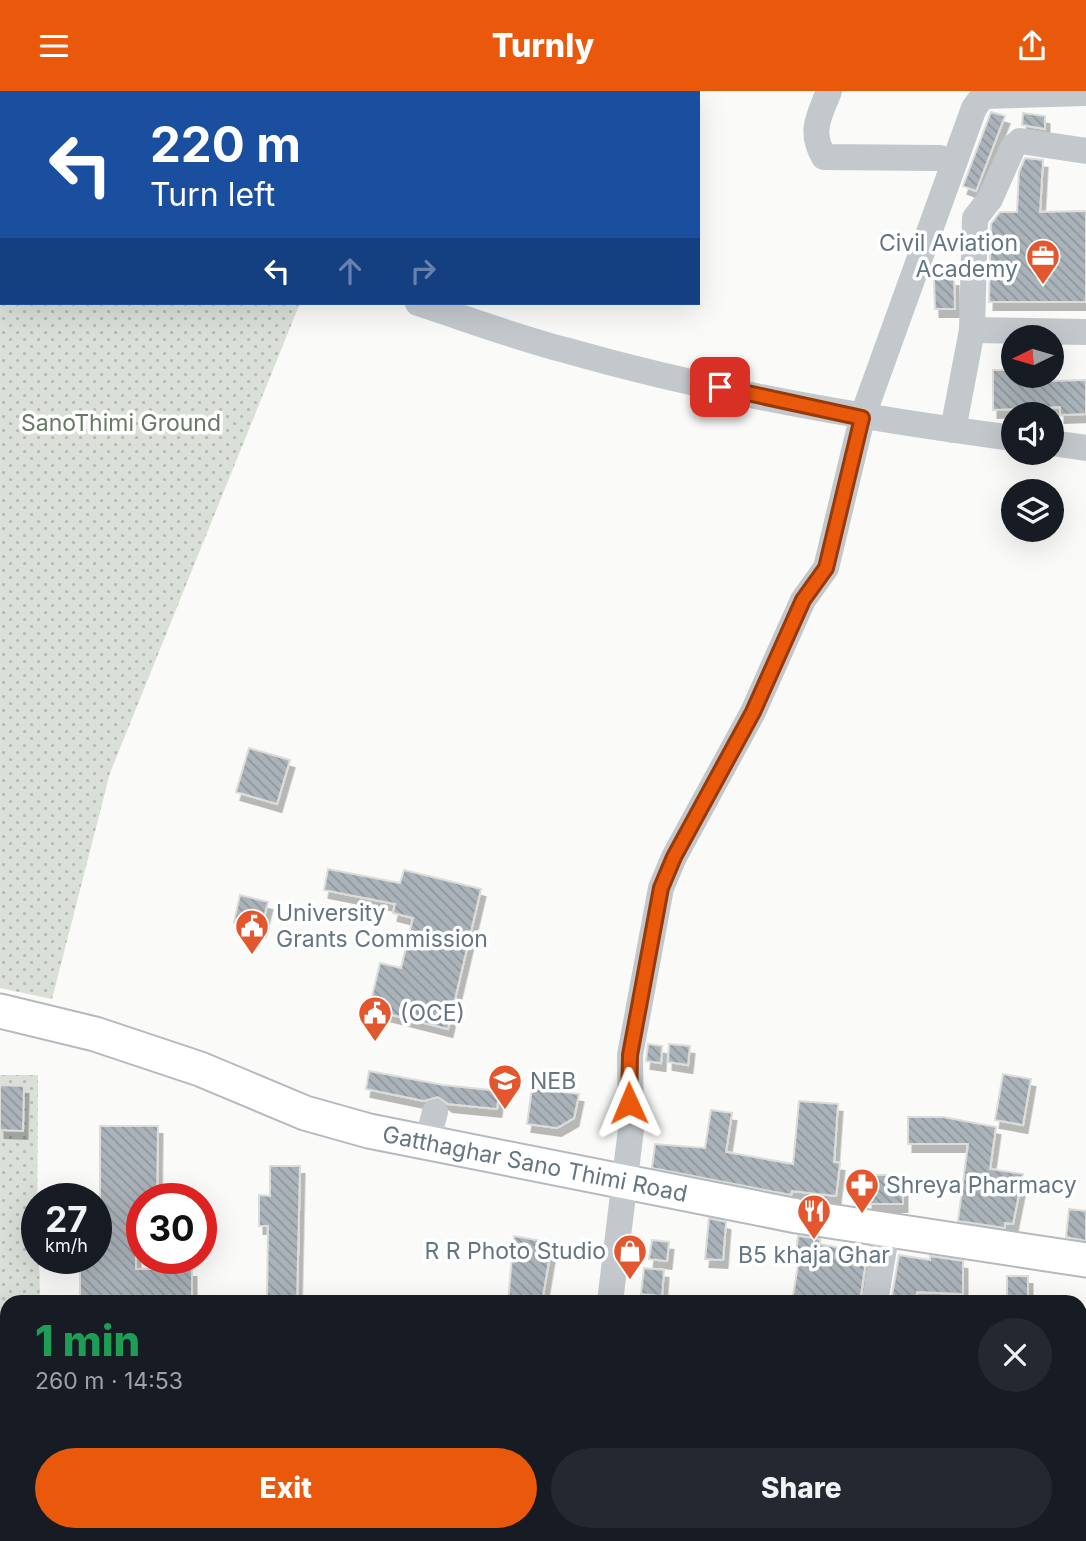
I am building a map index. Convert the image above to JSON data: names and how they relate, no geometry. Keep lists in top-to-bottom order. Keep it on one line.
{"streets":{"main road":["Gatthaghar Sano Thimi Road"]},"parks":["SanoThimi Ground"],"places":{"office":["Civil Aviation Academy"],"public building":["University Grants Commission","(OCE)"],"school or university":["NEB"],"pharmacy":["Shreya Pharmacy"],"restaurant":["B5 khaja Ghar"],"shop":["R R Photo Studio"]},"north":"left","page":{"header":"Turnly","turn":["220 m","Turn left"],"speed":"27 km/h","limit":"30","heading":["1 min","260 m · 14:53"],"buttons":["Exit","Share"]}}
